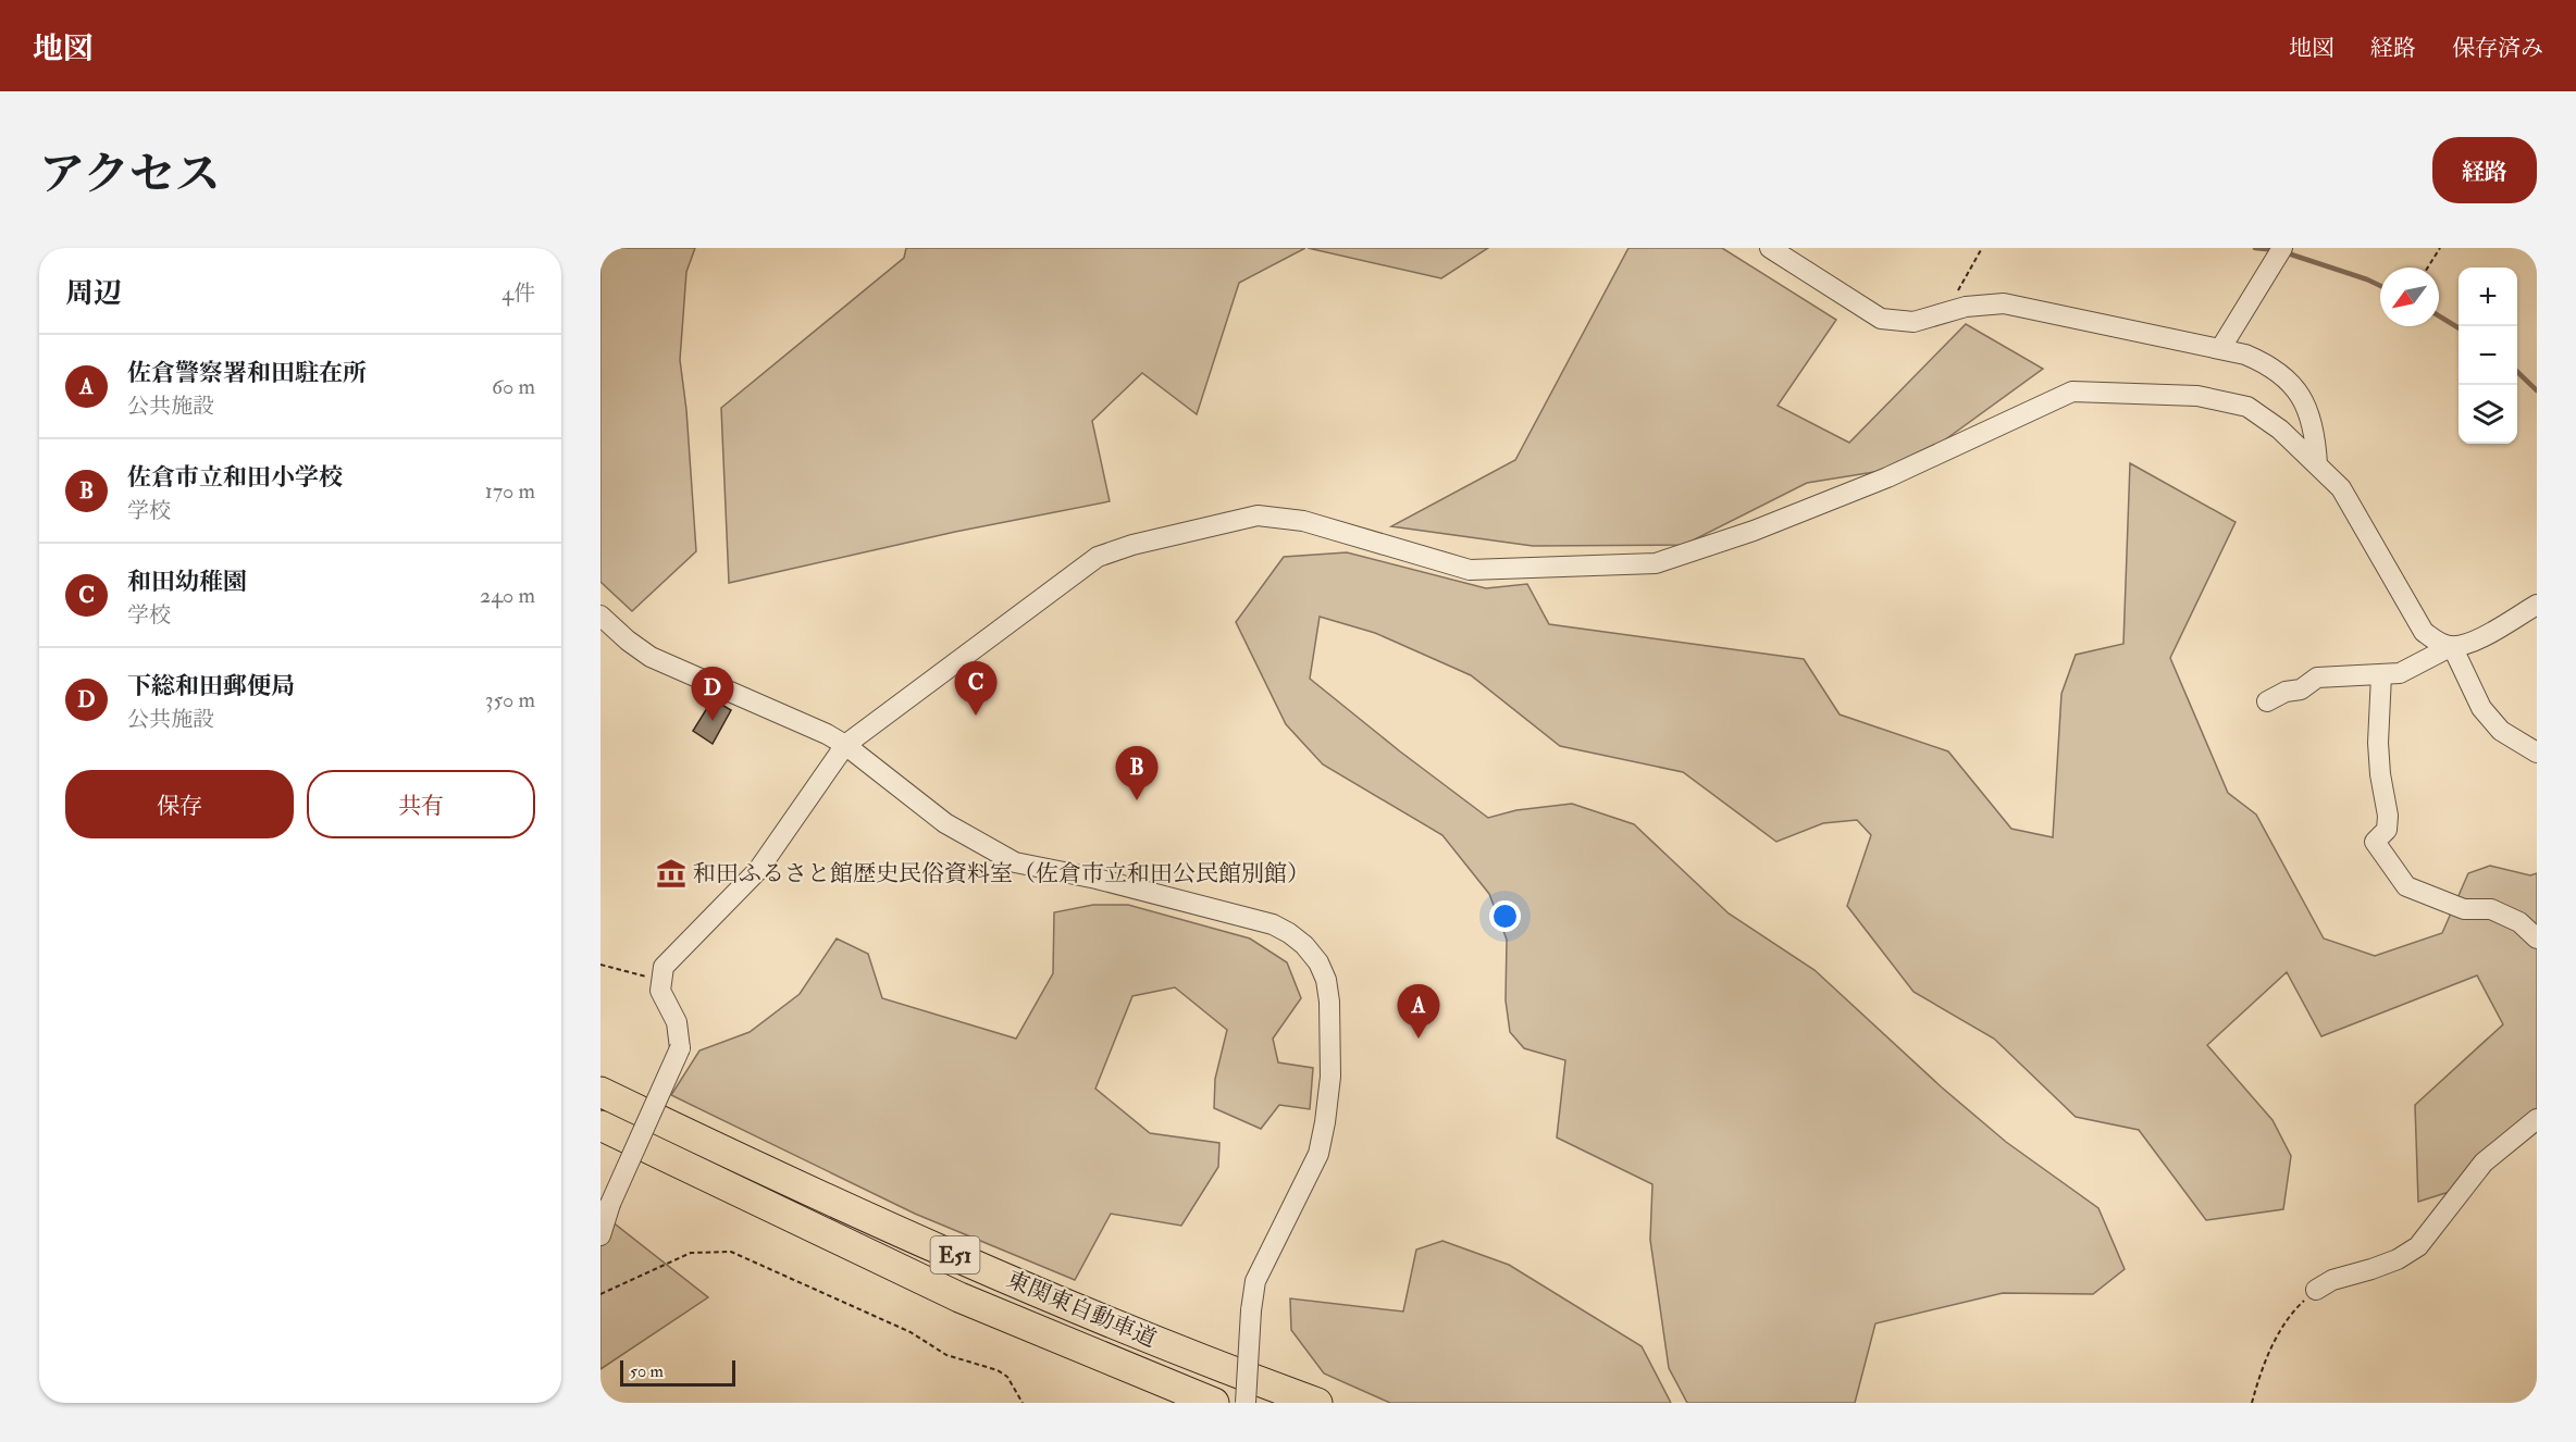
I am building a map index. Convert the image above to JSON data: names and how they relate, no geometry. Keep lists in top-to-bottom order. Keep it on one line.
{"streets":{"highway":["E51","東関東自動車道"]},"places":{"museum":["和田ふるさと館歴史民俗資料室（佐倉市立和田公民館別館）"]},"scale_bar":"50 m","north":"bottom left","page":{"header":"地図","nav":["地図","経路","保存済み"],"title":"アクセス","buttons":["経路",["保存","共有"]],"heading":["周辺","4件"],"map_buttons":["+","−"],"list":[{"mark":"A","name":"佐倉警察署和田駐在所","note":"公共施設","value":"60 m"},{"mark":"B","name":"佐倉市立和田小学校","note":"学校","value":"170 m"},{"mark":"C","name":"和田幼稚園","note":"学校","value":"240 m"},{"mark":"D","name":"下総和田郵便局","note":"公共施設","value":"350 m"}],"pins":["C","D","B","A"],"scale":"50 m"}}
